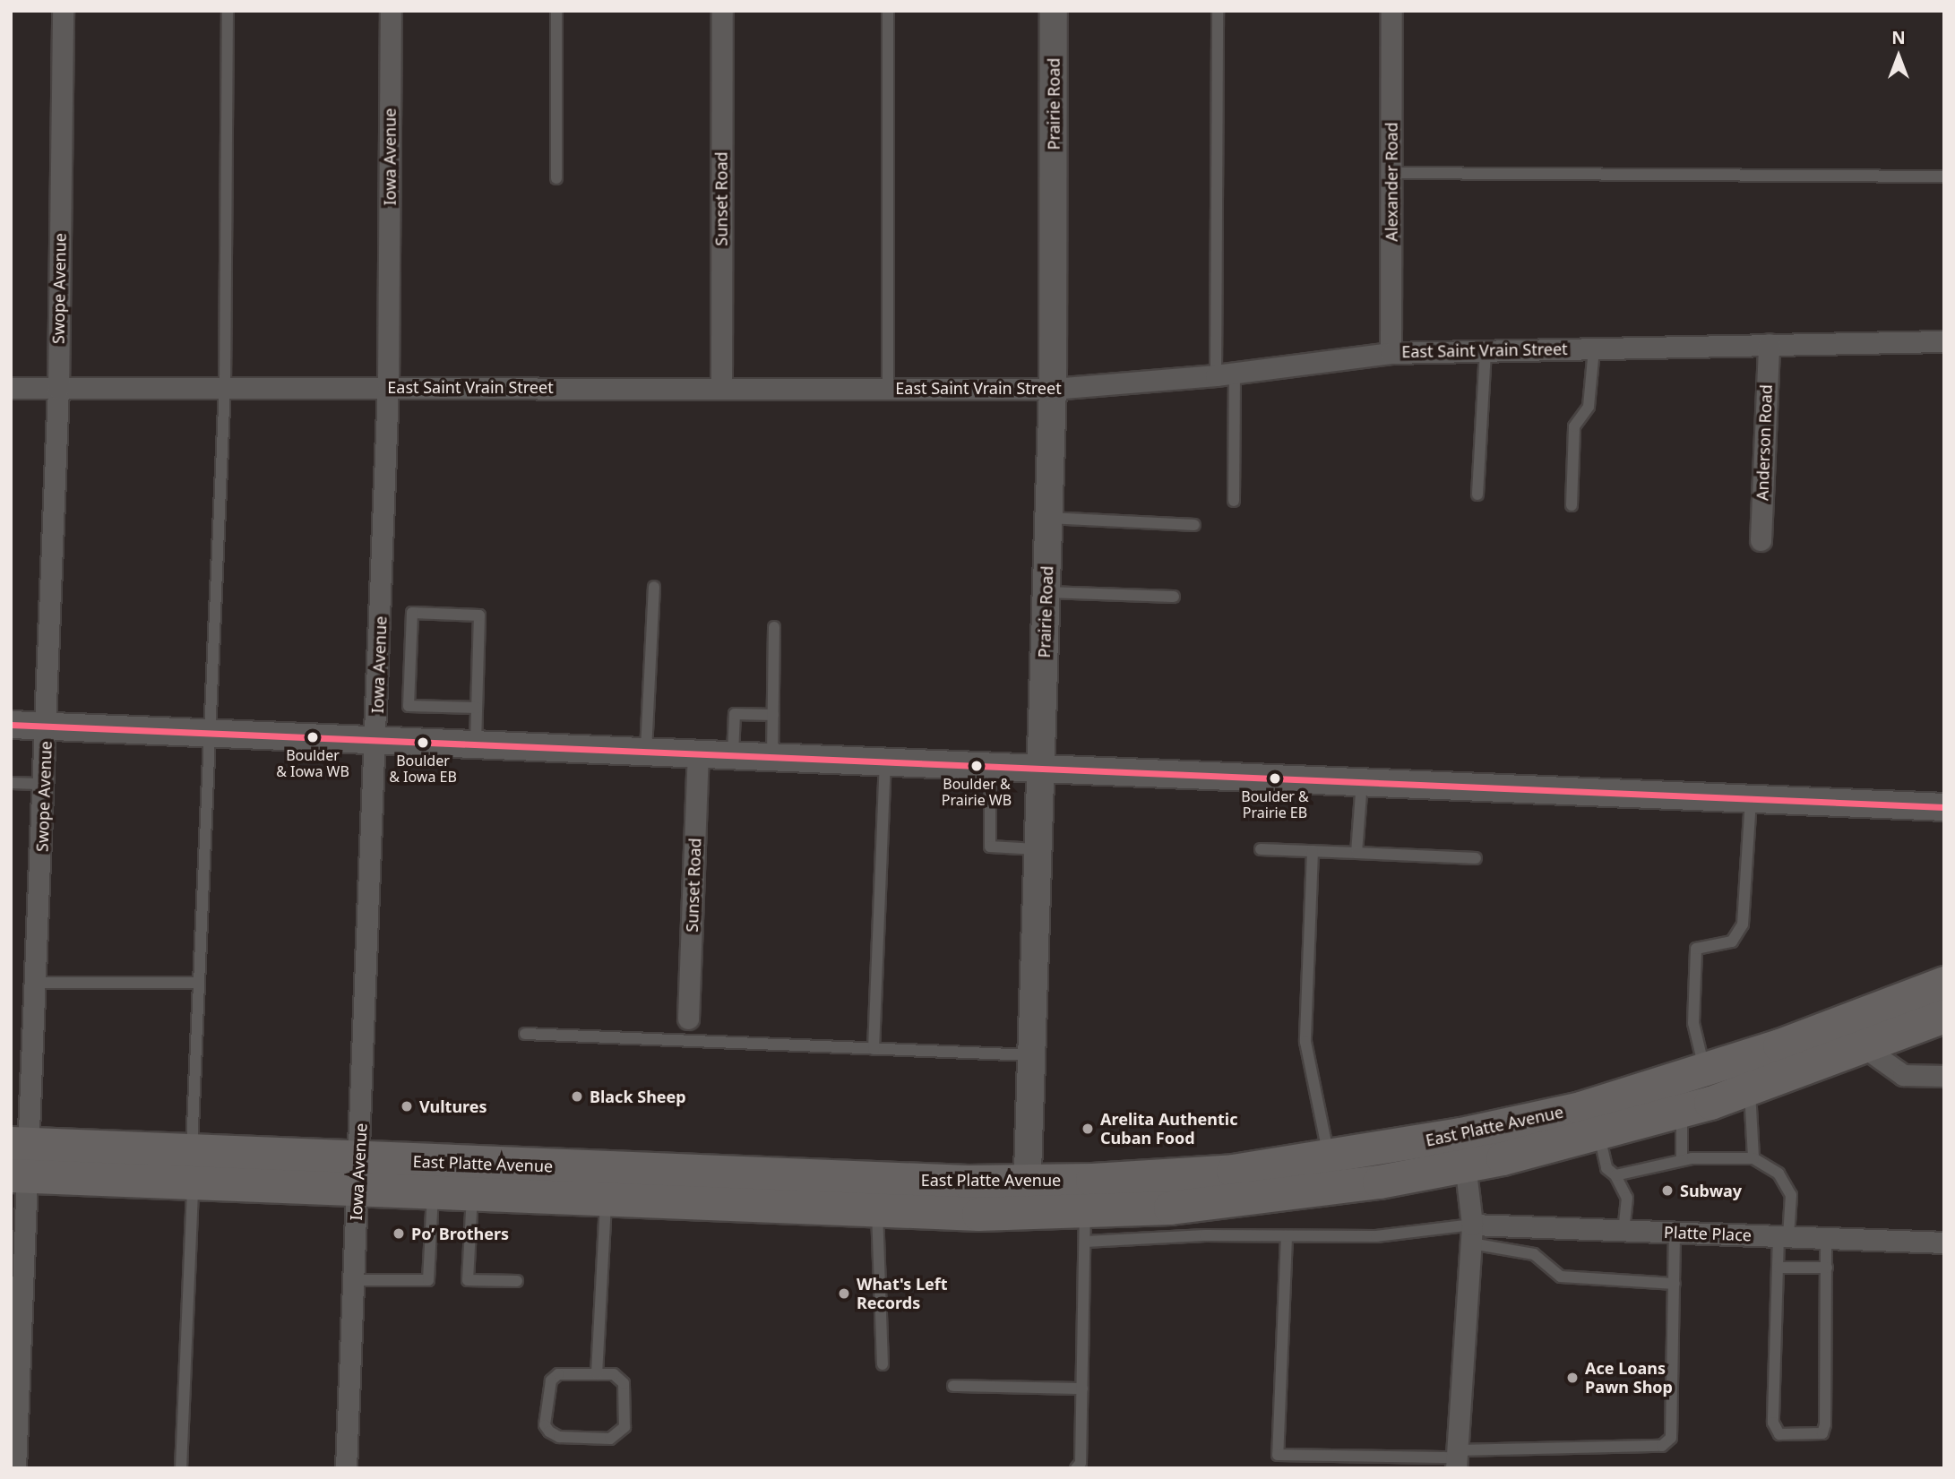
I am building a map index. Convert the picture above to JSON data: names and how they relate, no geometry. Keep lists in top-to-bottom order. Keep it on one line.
{"streets":{"main road":["East Platte Avenue"],"street":["Prairie Road","Iowa Avenue","Alexander Road","Sunset Road","Swope Avenue","East Saint Vrain Street","Anderson Road","Platte Place"]},"crossings":[["Prairie Road","East Saint Vrain Street"],["Prairie Road","East Platte Avenue"],["Iowa Avenue","East Saint Vrain Street"],["Iowa Avenue","East Platte Avenue"],["Alexander Road","East Saint Vrain Street"],["Sunset Road","East Saint Vrain Street"],["Swope Avenue","East Saint Vrain Street"],["Swope Avenue","East Platte Avenue"],["East Saint Vrain Street","Anderson Road"]],"places":["Boulder & Iowa WB","Boulder & Iowa EB","Boulder & Prairie WB","Boulder & Prairie EB","Black Sheep","Vultures","Arelita Authentic Cuban Food","Subway","Po’ Brothers","What's Left Records","Ace Loans Pawn Shop"],"north":"top"}
